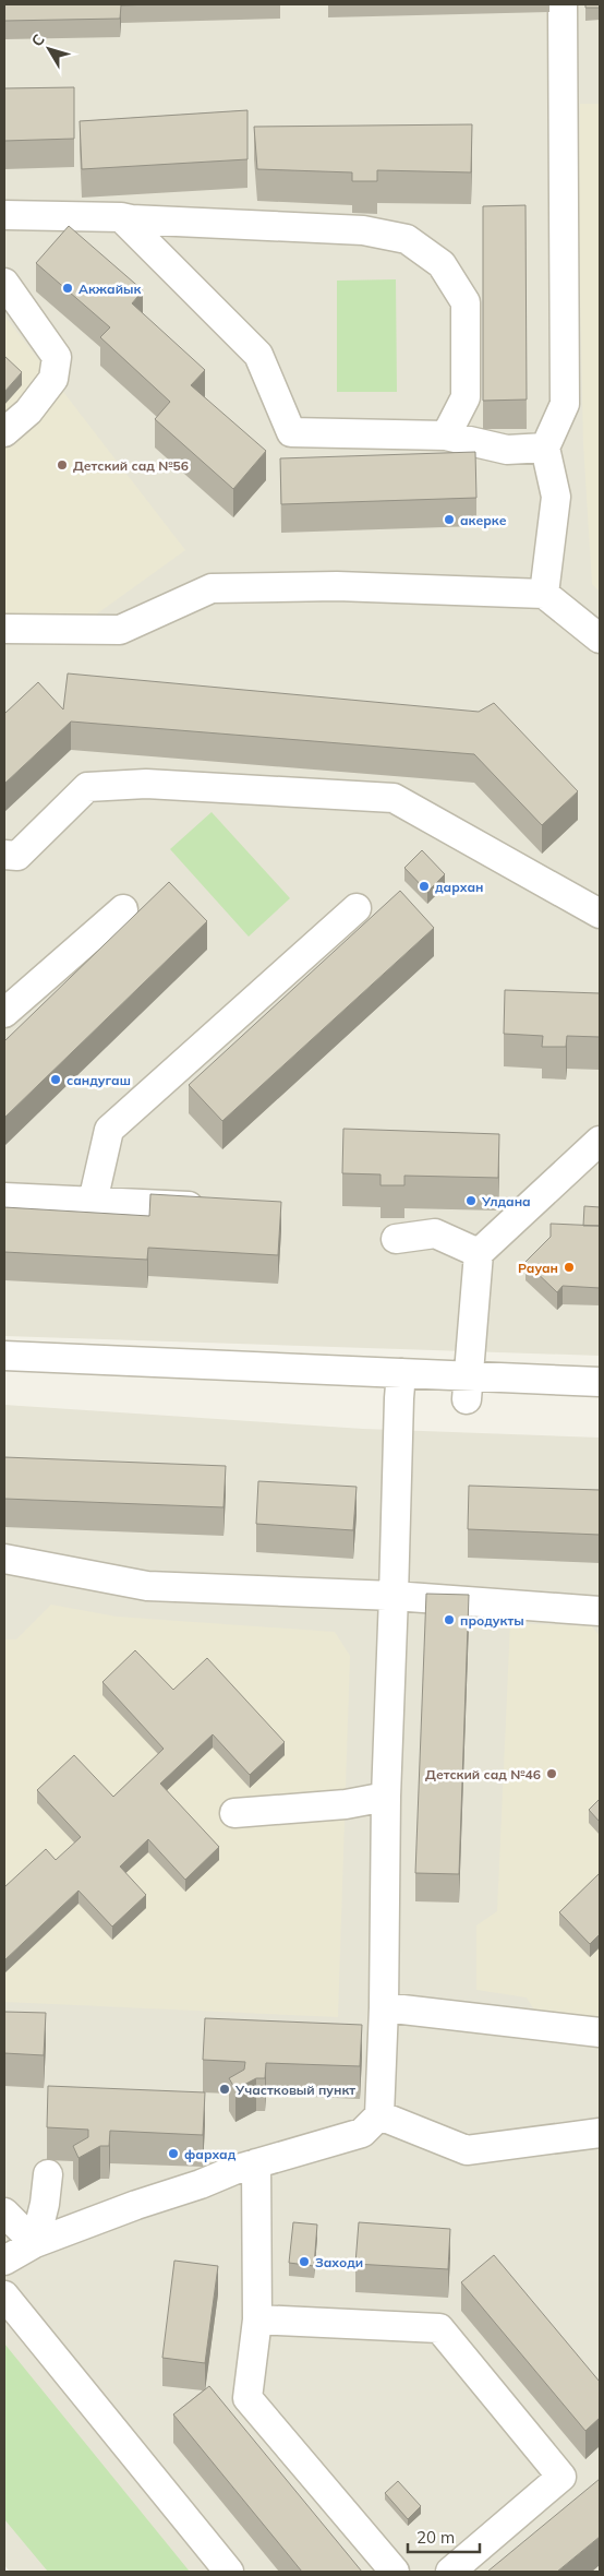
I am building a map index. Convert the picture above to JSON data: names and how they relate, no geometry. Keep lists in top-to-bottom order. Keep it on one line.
{"places":["Акжайык","Детский сад №56","акерке","дархан","сандугаш","Улдана","Рауан","продукты","Детский сад №46","Участковый пункт","фархад","Заходи"],"scale_bar":"20 m","north":"top left"}
